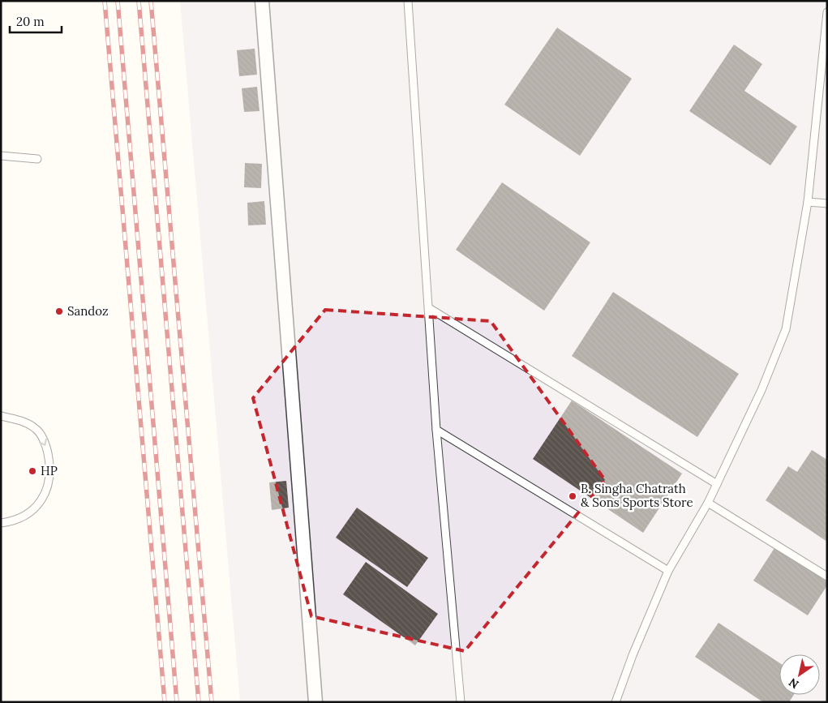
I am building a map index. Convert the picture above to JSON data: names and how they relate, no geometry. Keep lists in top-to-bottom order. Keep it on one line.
{"places":["Sandoz","HP","B. Singha Chatrath & Sons Sports Store"],"scale_bar":"20 m","north":"bottom left"}
